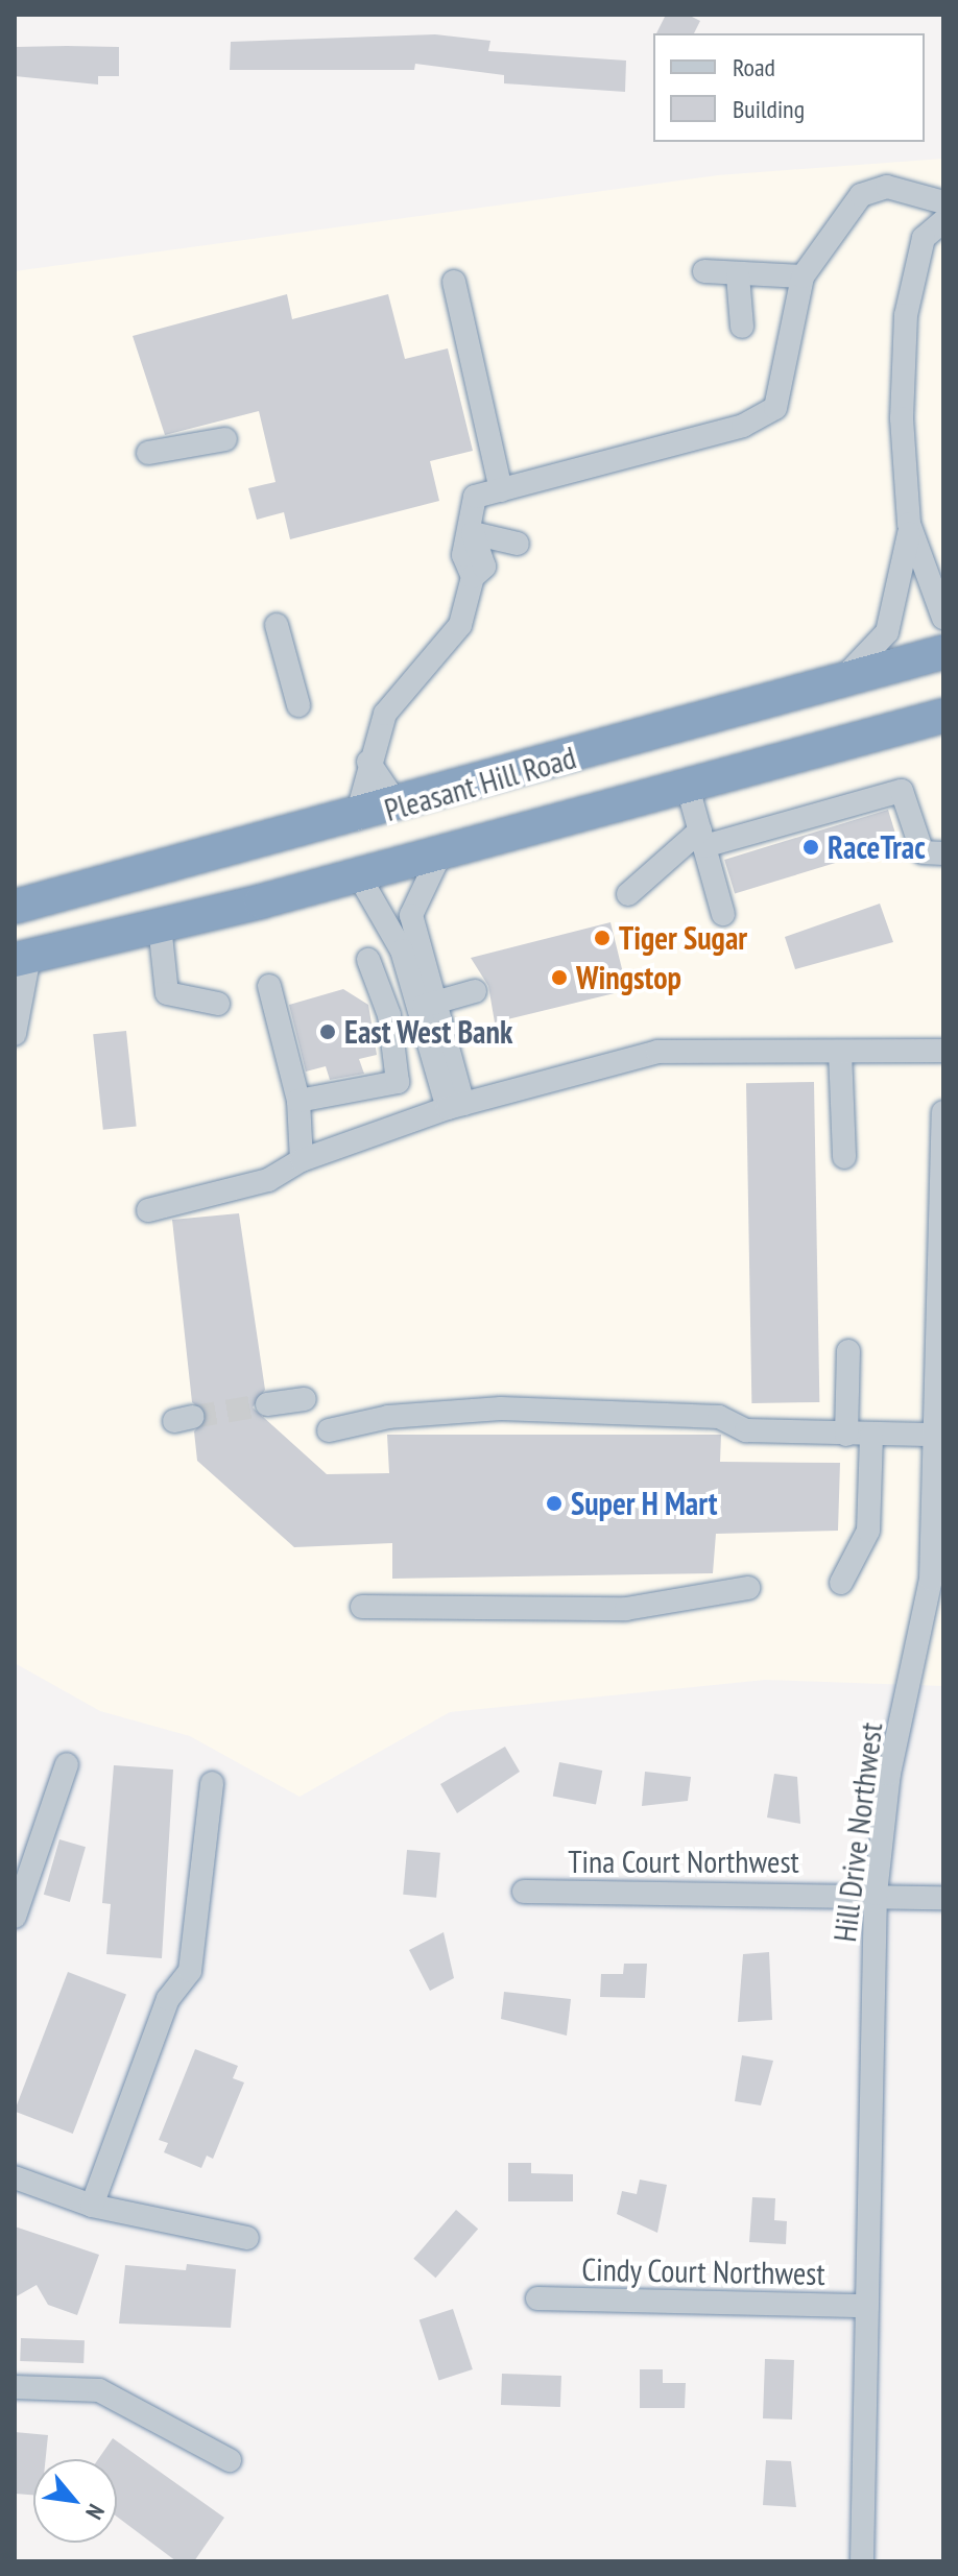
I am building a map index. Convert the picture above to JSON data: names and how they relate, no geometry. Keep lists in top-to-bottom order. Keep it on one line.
{"streets":{"highway":["Pleasant Hill Road"],"street":["Hill Drive Northwest","Tina Court Northwest","Cindy Court Northwest"]},"crossings":[["Hill Drive Northwest","Tina Court Northwest"],["Hill Drive Northwest","Cindy Court Northwest"]],"places":["RaceTrac","Tiger Sugar","Wingstop","East West Bank","Super H Mart"],"legend":["Road","Building"],"north":"bottom right"}
